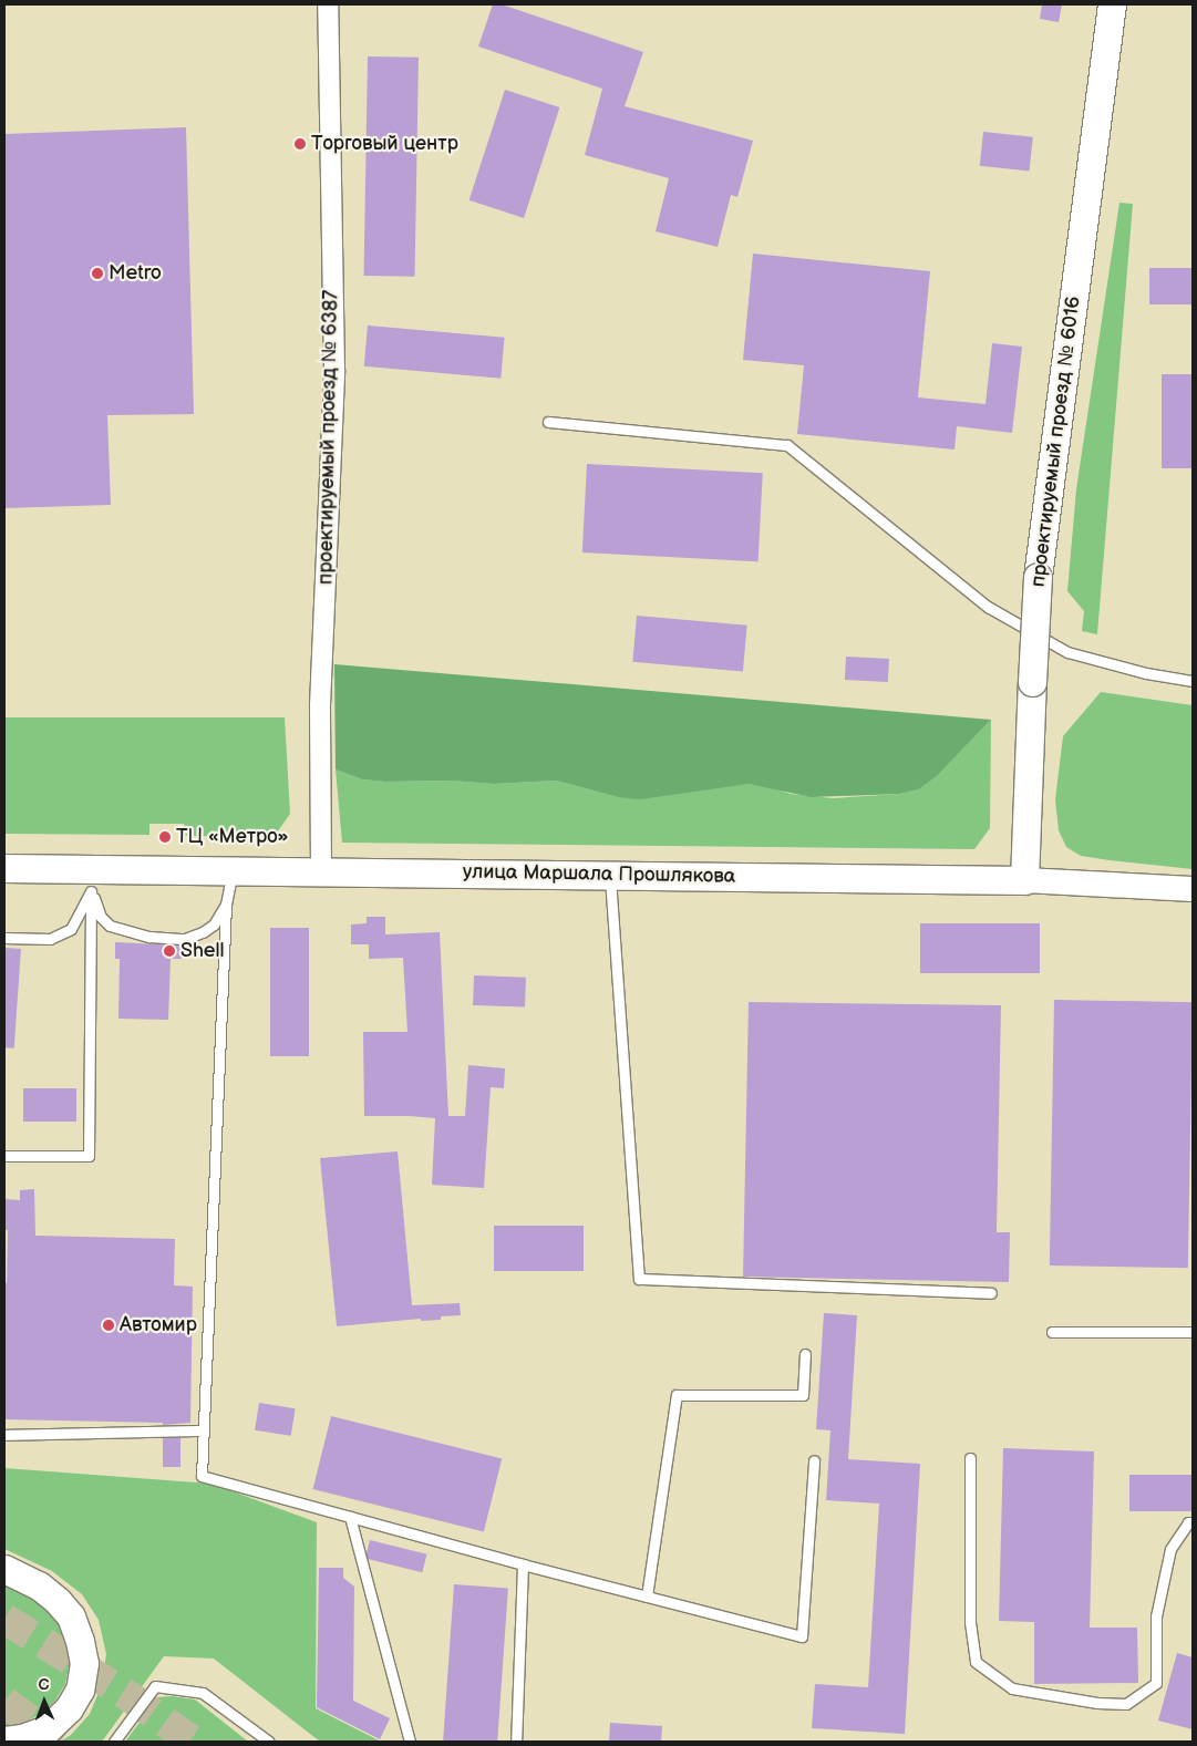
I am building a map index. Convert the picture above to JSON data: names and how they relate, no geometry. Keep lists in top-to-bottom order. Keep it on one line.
{"streets":{"main road":["проектируемый проезд № 6016","улица Маршала Прошлякова"],"street":["проектируемый проезд № 6387"]},"crossings":[["проектируемый проезд № 6387","улица Маршала Прошлякова"],["проектируемый проезд № 6016","улица Маршала Прошлякова"]],"places":["Торговый центр","Metro","ТЦ «Метро»","Shell","Автомир"],"north":"top"}
